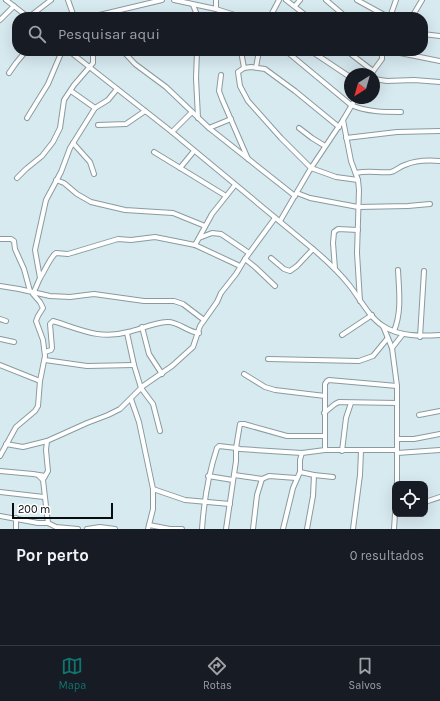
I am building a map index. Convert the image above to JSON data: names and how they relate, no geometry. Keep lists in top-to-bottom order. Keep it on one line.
{"scale_bar":"200 m","north":"bottom left","page":{"search":"Pesquisar aqui","scale":"200 m","heading":["Por perto","0 resultados"],"nav":["Mapa","Rotas","Salvos"]}}
